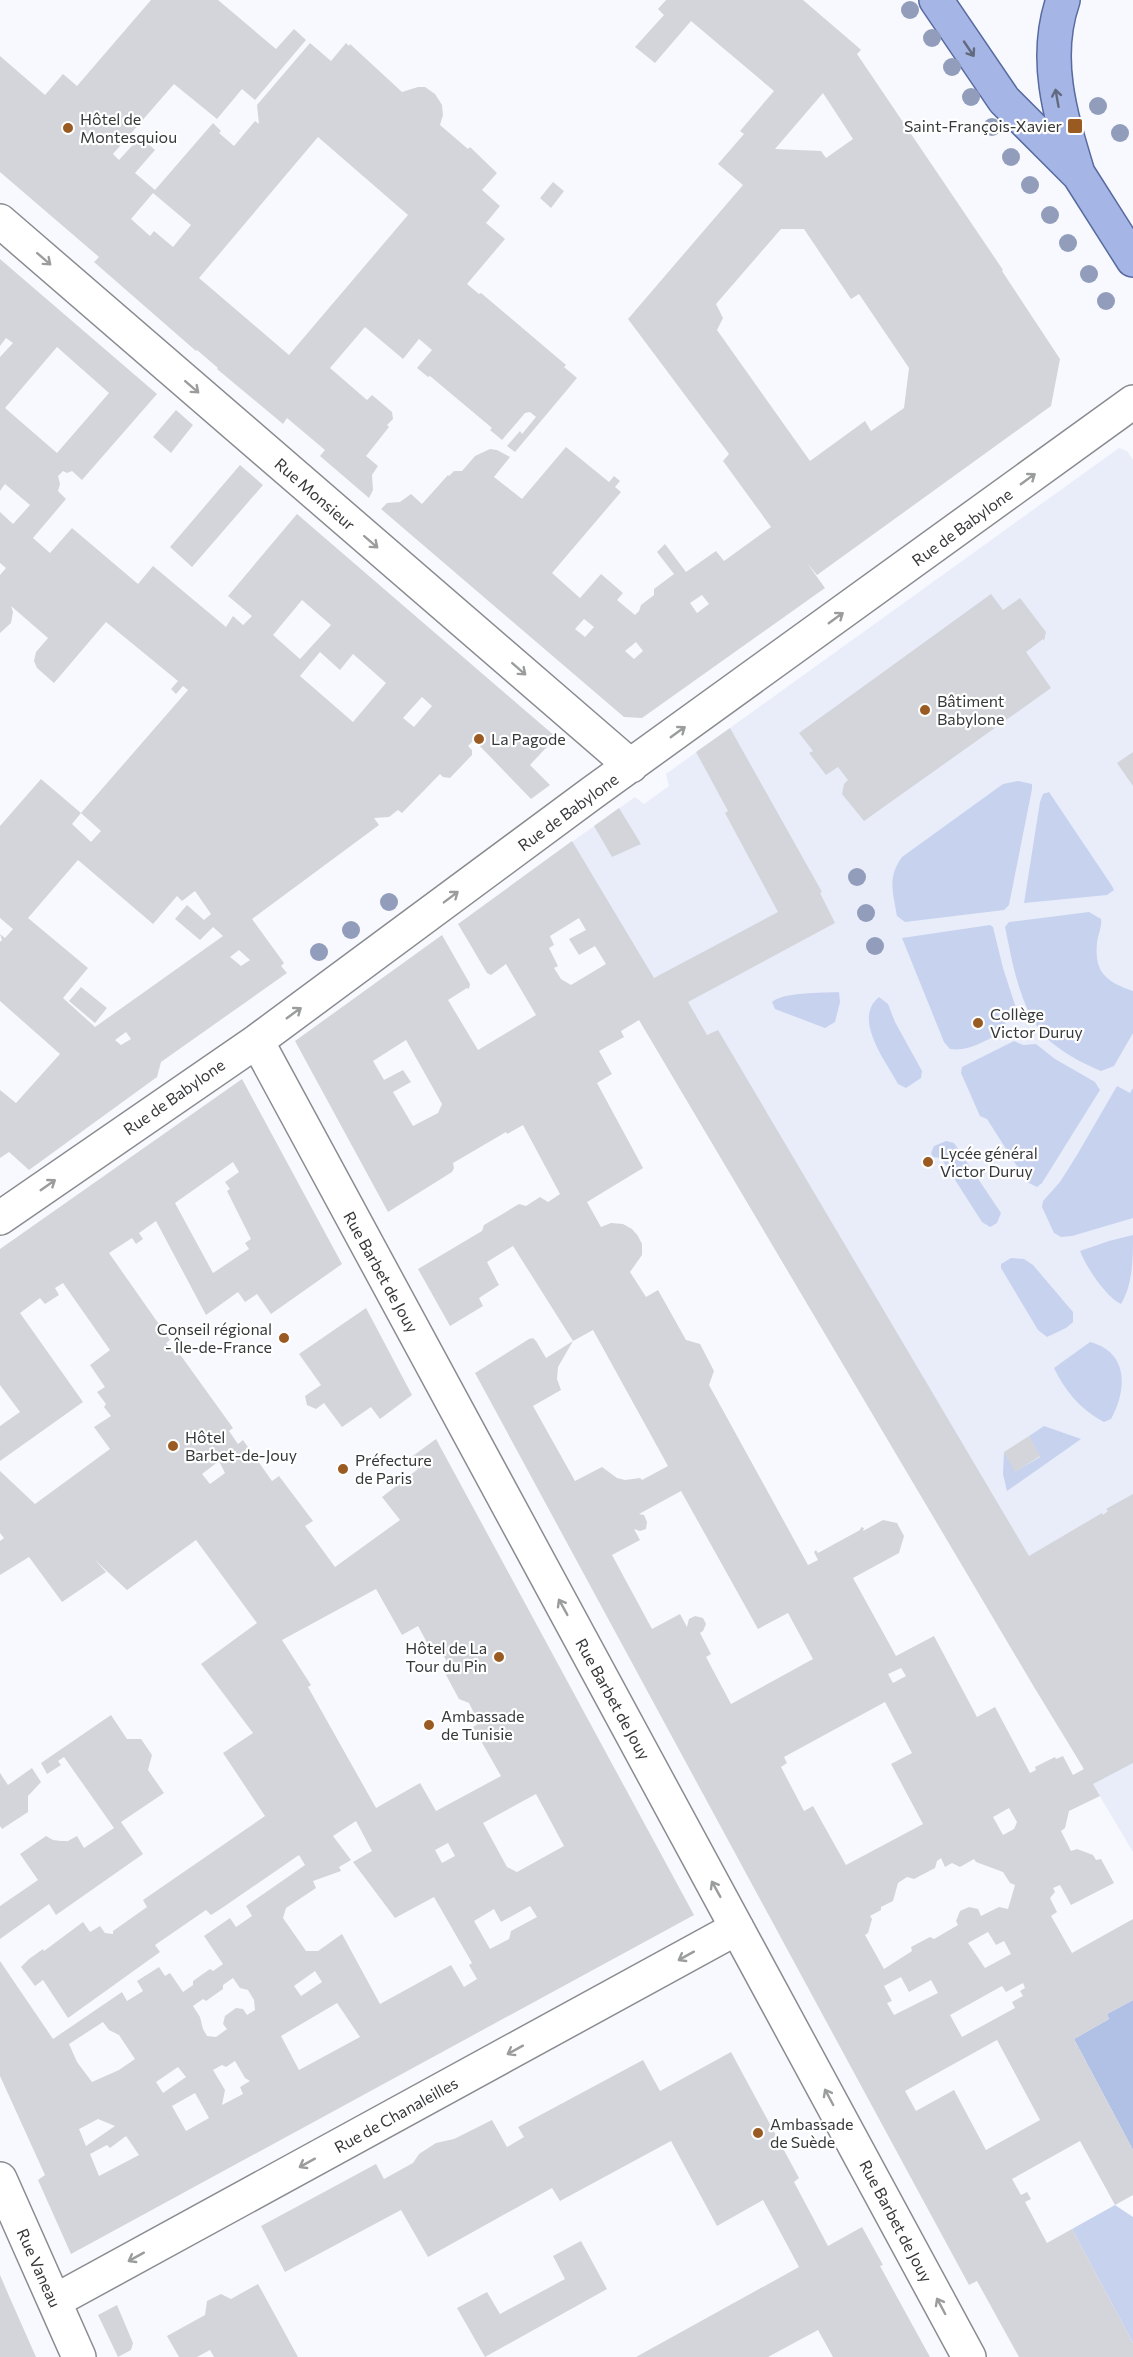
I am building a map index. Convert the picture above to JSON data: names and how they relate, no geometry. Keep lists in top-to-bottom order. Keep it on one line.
{"streets":{"street":["Rue Monsieur","Rue de Babylone","Rue Barbet de Jouy","Rue de Chanaleilles","Rue Vaneau"]},"crossings":[["Rue Monsieur","Rue de Babylone"],["Rue de Babylone","Rue Barbet de Jouy"],["Rue Barbet de Jouy","Rue de Chanaleilles"],["Rue de Chanaleilles","Rue Vaneau"]],"one_way":["Rue Monsieur","Rue de Babylone","Rue Barbet de Jouy","Rue de Chanaleilles"],"places":{"transit":["Saint-François-Xavier"],"other":["Hôtel de Montesquiou","Bâtiment Babylone","La Pagode","Collège Victor Duruy","Lycée général Victor Duruy","Conseil régional - Île-de-France","Hôtel Barbet-de-Jouy","Préfecture de Paris","Hôtel de La Tour du Pin","Ambassade de Tunisie","Ambassade de Suède"]}}
